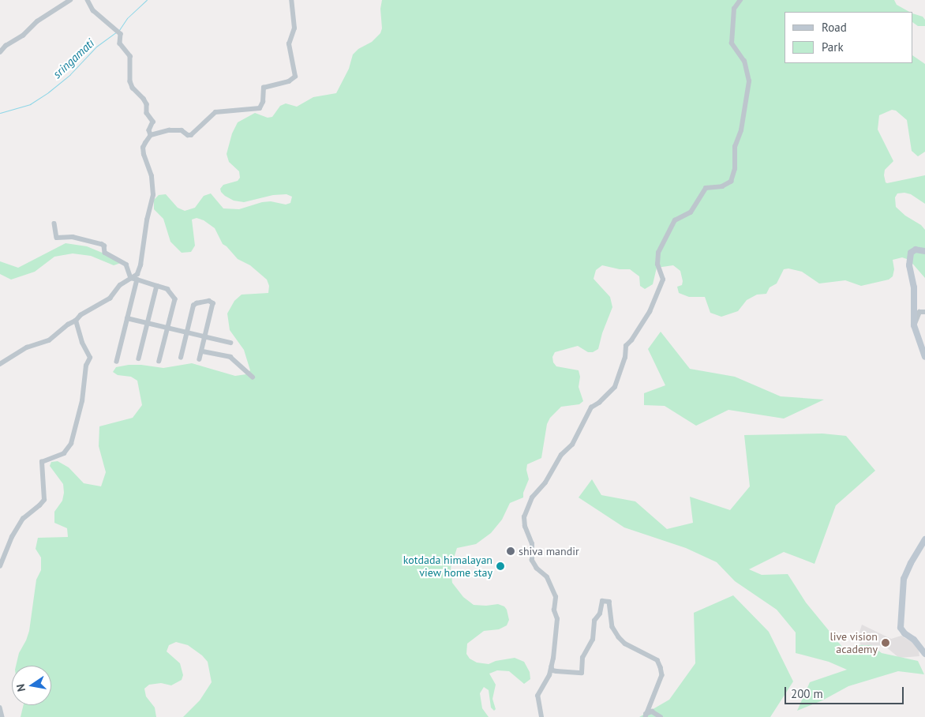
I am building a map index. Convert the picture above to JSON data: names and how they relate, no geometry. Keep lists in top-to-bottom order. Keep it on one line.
{"water":["sringamati"],"places":["shiva mandir","kotdada himalayan view home stay","live vision academy"],"legend":["Road","Park"],"scale_bar":"200 m","north":"left"}
